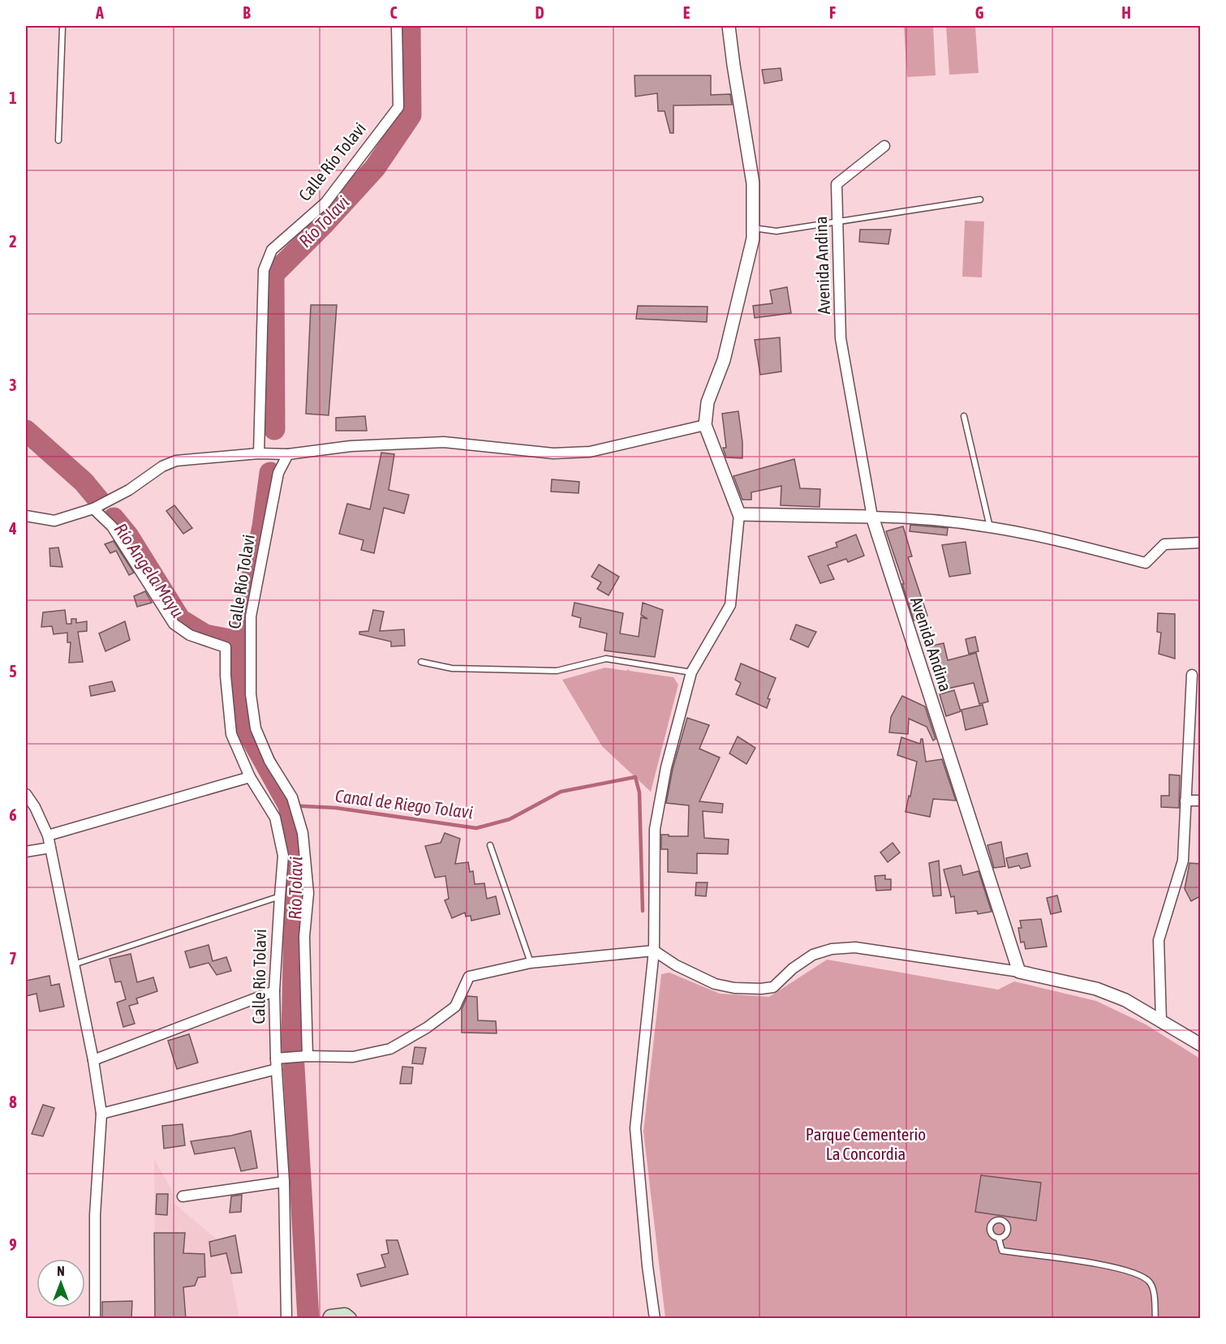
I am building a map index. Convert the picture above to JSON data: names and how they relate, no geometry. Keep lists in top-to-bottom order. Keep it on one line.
{"streets":{"street":["Calle Río Tolavi","Avenida Andina"]},"water":["Río Tolavi","Río Angela Mayu","Canal de Riego Tolavi"],"parks":["Parque Cementerio La Concordia"],"north":"top","grid":{"columns":["A","B","C","D","E","F","G","H"],"rows":["1","2","3","4","5","6","7","8","9"]}}
